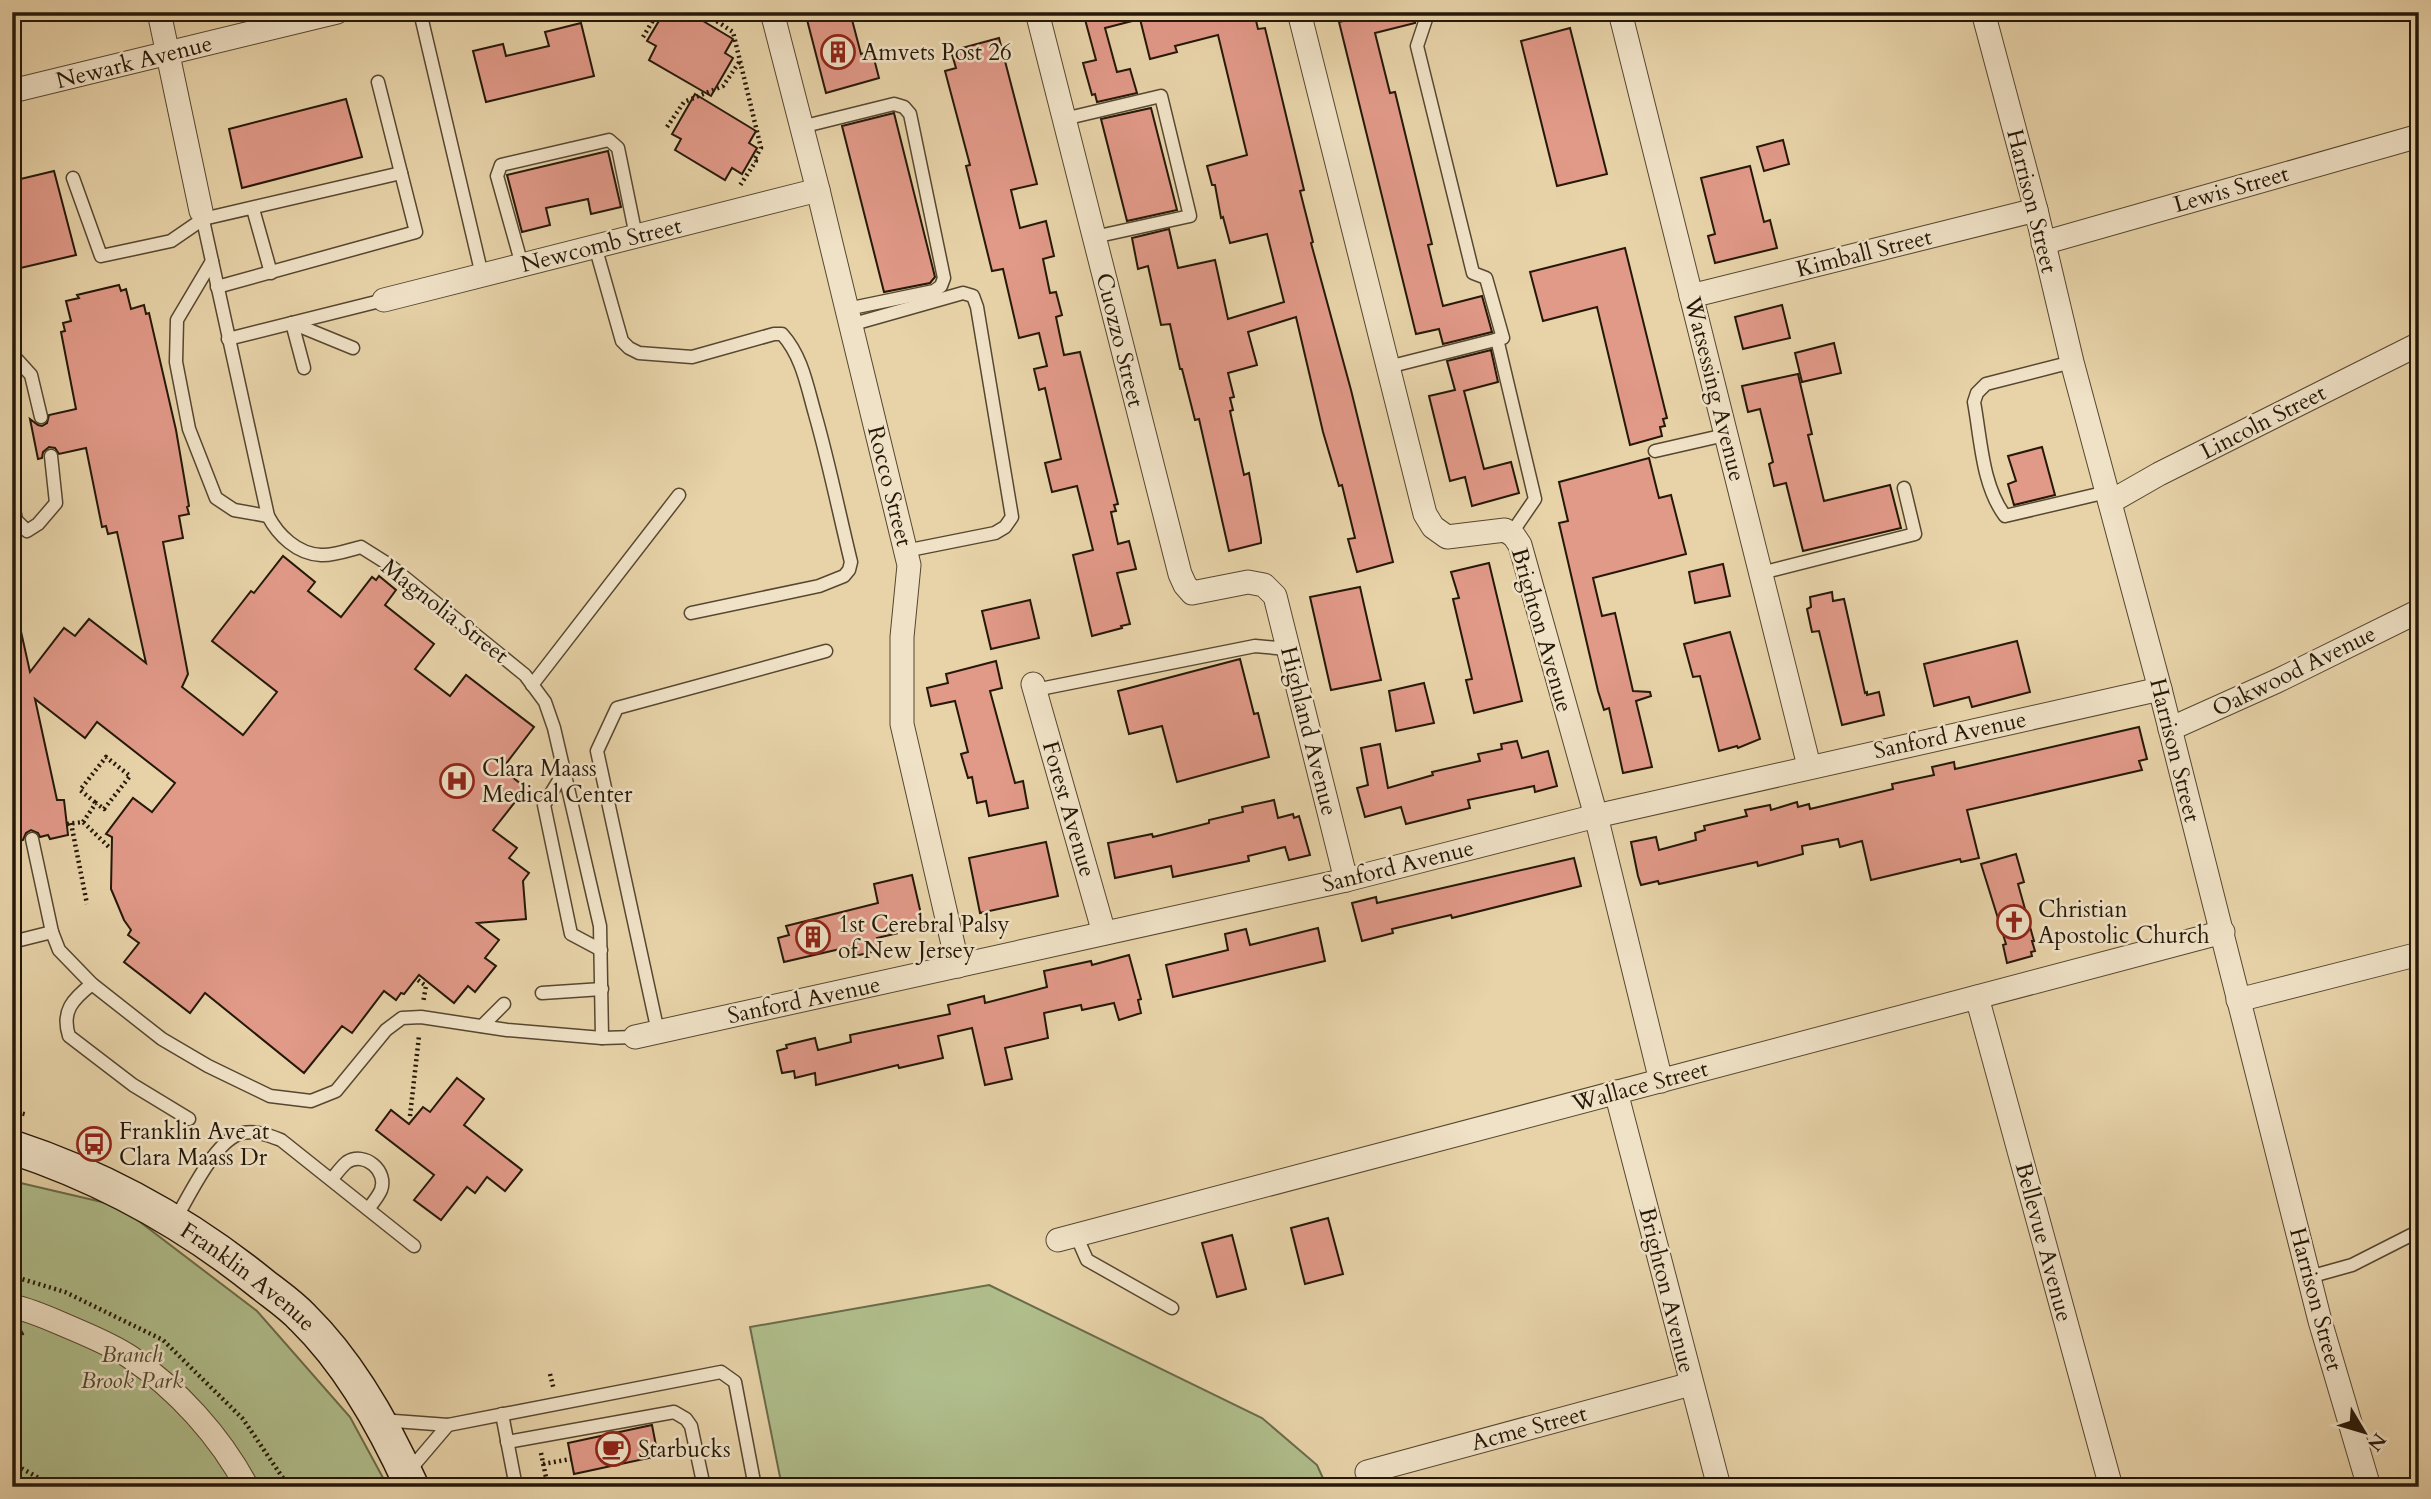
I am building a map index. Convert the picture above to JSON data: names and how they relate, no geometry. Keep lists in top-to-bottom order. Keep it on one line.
{"streets":{"main road":["Franklin Avenue"],"street":["Newark Avenue","Lewis Street","Harrison Street","Newcomb Street","Kimball Street","Cuozzo Street","Watsessing Avenue","Lincoln Street","Rocco Street","Magnolia Street","Brighton Avenue","Oakwood Avenue","Highland Avenue","Sanford Avenue","Forest Avenue","Wallace Street","Bellevue Avenue","Acme Street"]},"crossings":[["Newark Avenue","Magnolia Street"],["Lewis Street","Harrison Street"],["Harrison Street","Kimball Street"],["Harrison Street","Lincoln Street"],["Harrison Street","Oakwood Avenue"],["Harrison Street","Sanford Avenue"],["Harrison Street","Wallace Street"],["Newcomb Street","Rocco Street"],["Kimball Street","Watsessing Avenue"],["Cuozzo Street","Highland Avenue"],["Watsessing Avenue","Sanford Avenue"],["Rocco Street","Sanford Avenue"],["Brighton Avenue","Sanford Avenue"],["Brighton Avenue","Wallace Street"],["Brighton Avenue","Acme Street"],["Highland Avenue","Sanford Avenue"],["Sanford Avenue","Forest Avenue"],["Wallace Street","Bellevue Avenue"]],"parks":["Branch Brook Park"],"places":{"building":["Amvets Post 26","1st Cerebral Palsy of New Jersey"],"hospital":["Clara Maass Medical Center"],"church":["Christian Apostolic Church"],"bus stop":["Franklin Ave at Clara Maass Dr"],"cafe":["Starbucks"]},"north":"bottom right"}
